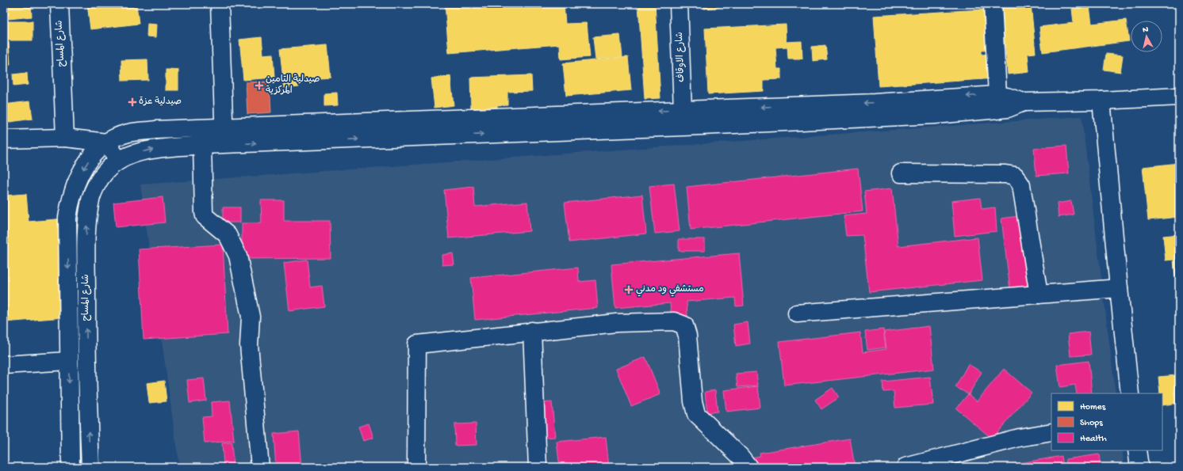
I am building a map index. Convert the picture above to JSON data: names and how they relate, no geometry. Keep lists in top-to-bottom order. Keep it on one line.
{"streets":{"main road":["شارع المساح","شارع الاوقاف"]},"places":{"health":["صيدلية التامين المركزية","صيدلية عزة","مستشفي ود مدني"]},"legend":["Homes","Shops","Health"],"north":"top"}
